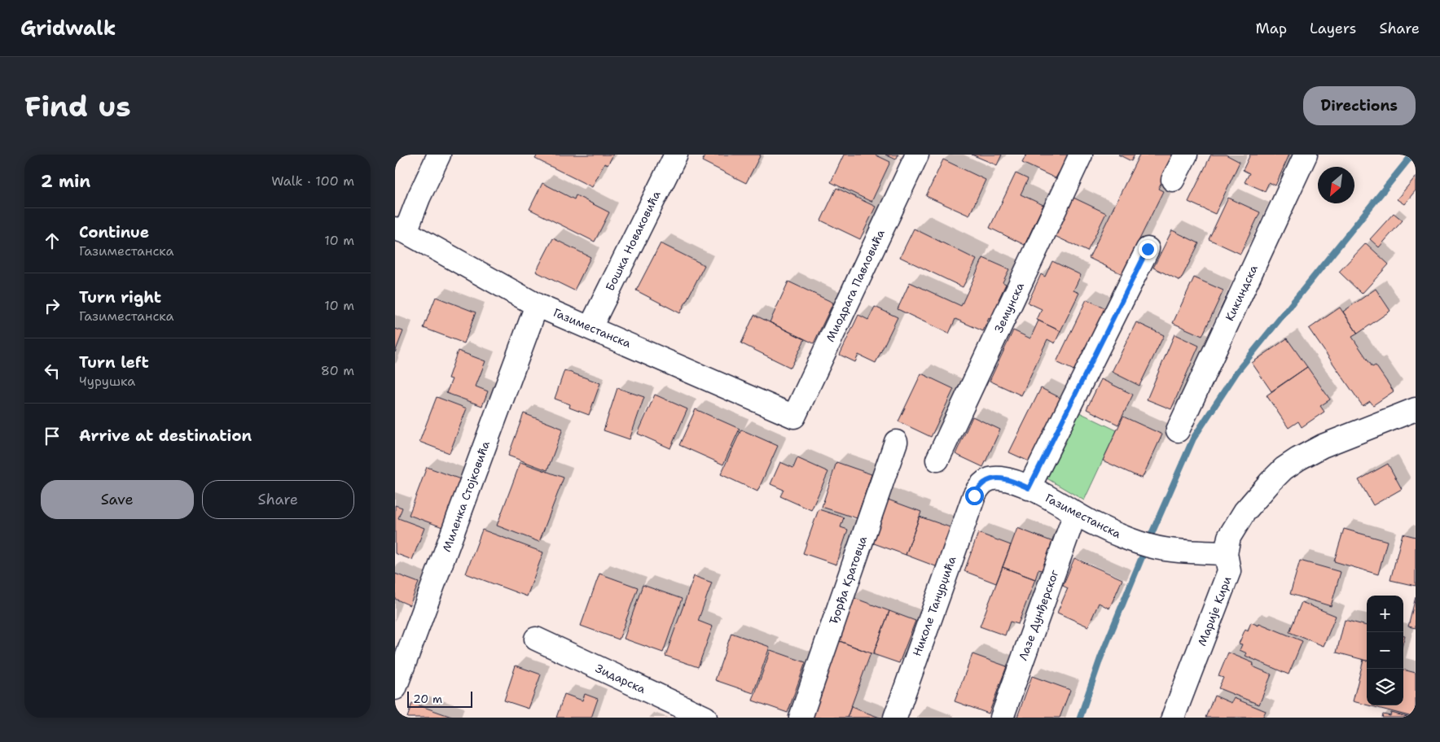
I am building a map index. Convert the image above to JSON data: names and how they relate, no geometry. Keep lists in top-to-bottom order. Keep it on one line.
{"streets":{"street":["Бошка Новаковића","Миодрага Павловића","Кикиндска","Земунска","Газиместанска","Миленка Стојковића","Ђорђа Кратовца","Николе Танурџића","Марије Кири","Лазе Дунђерског","Зидарска"]},"crossings":[["Бошка Новаковића","Газиместанска"],["Миодрага Павловића","Газиместанска"],["Газиместанска","Миленка Стојковића"],["Газиместанска","Николе Танурџића"],["Газиместанска","Марије Кири"],["Газиместанска","Лазе Дунђерског"]],"scale_bar":"20 m","north":"bottom left","page":{"header":"Gridwalk","nav":["Map","Layers","Share"],"buttons":["Directions",["Save","Share"]],"title":"Find us","heading":["2 min","Walk · 100 m"],"list":[["Continue","Газиместанска","10 m"],["Turn right","Газиместанска","10 m"],["Turn left","Чурушка","80 m"],"Arrive at destination"],"map_buttons":["+","−"],"scale":"20 m"}}
